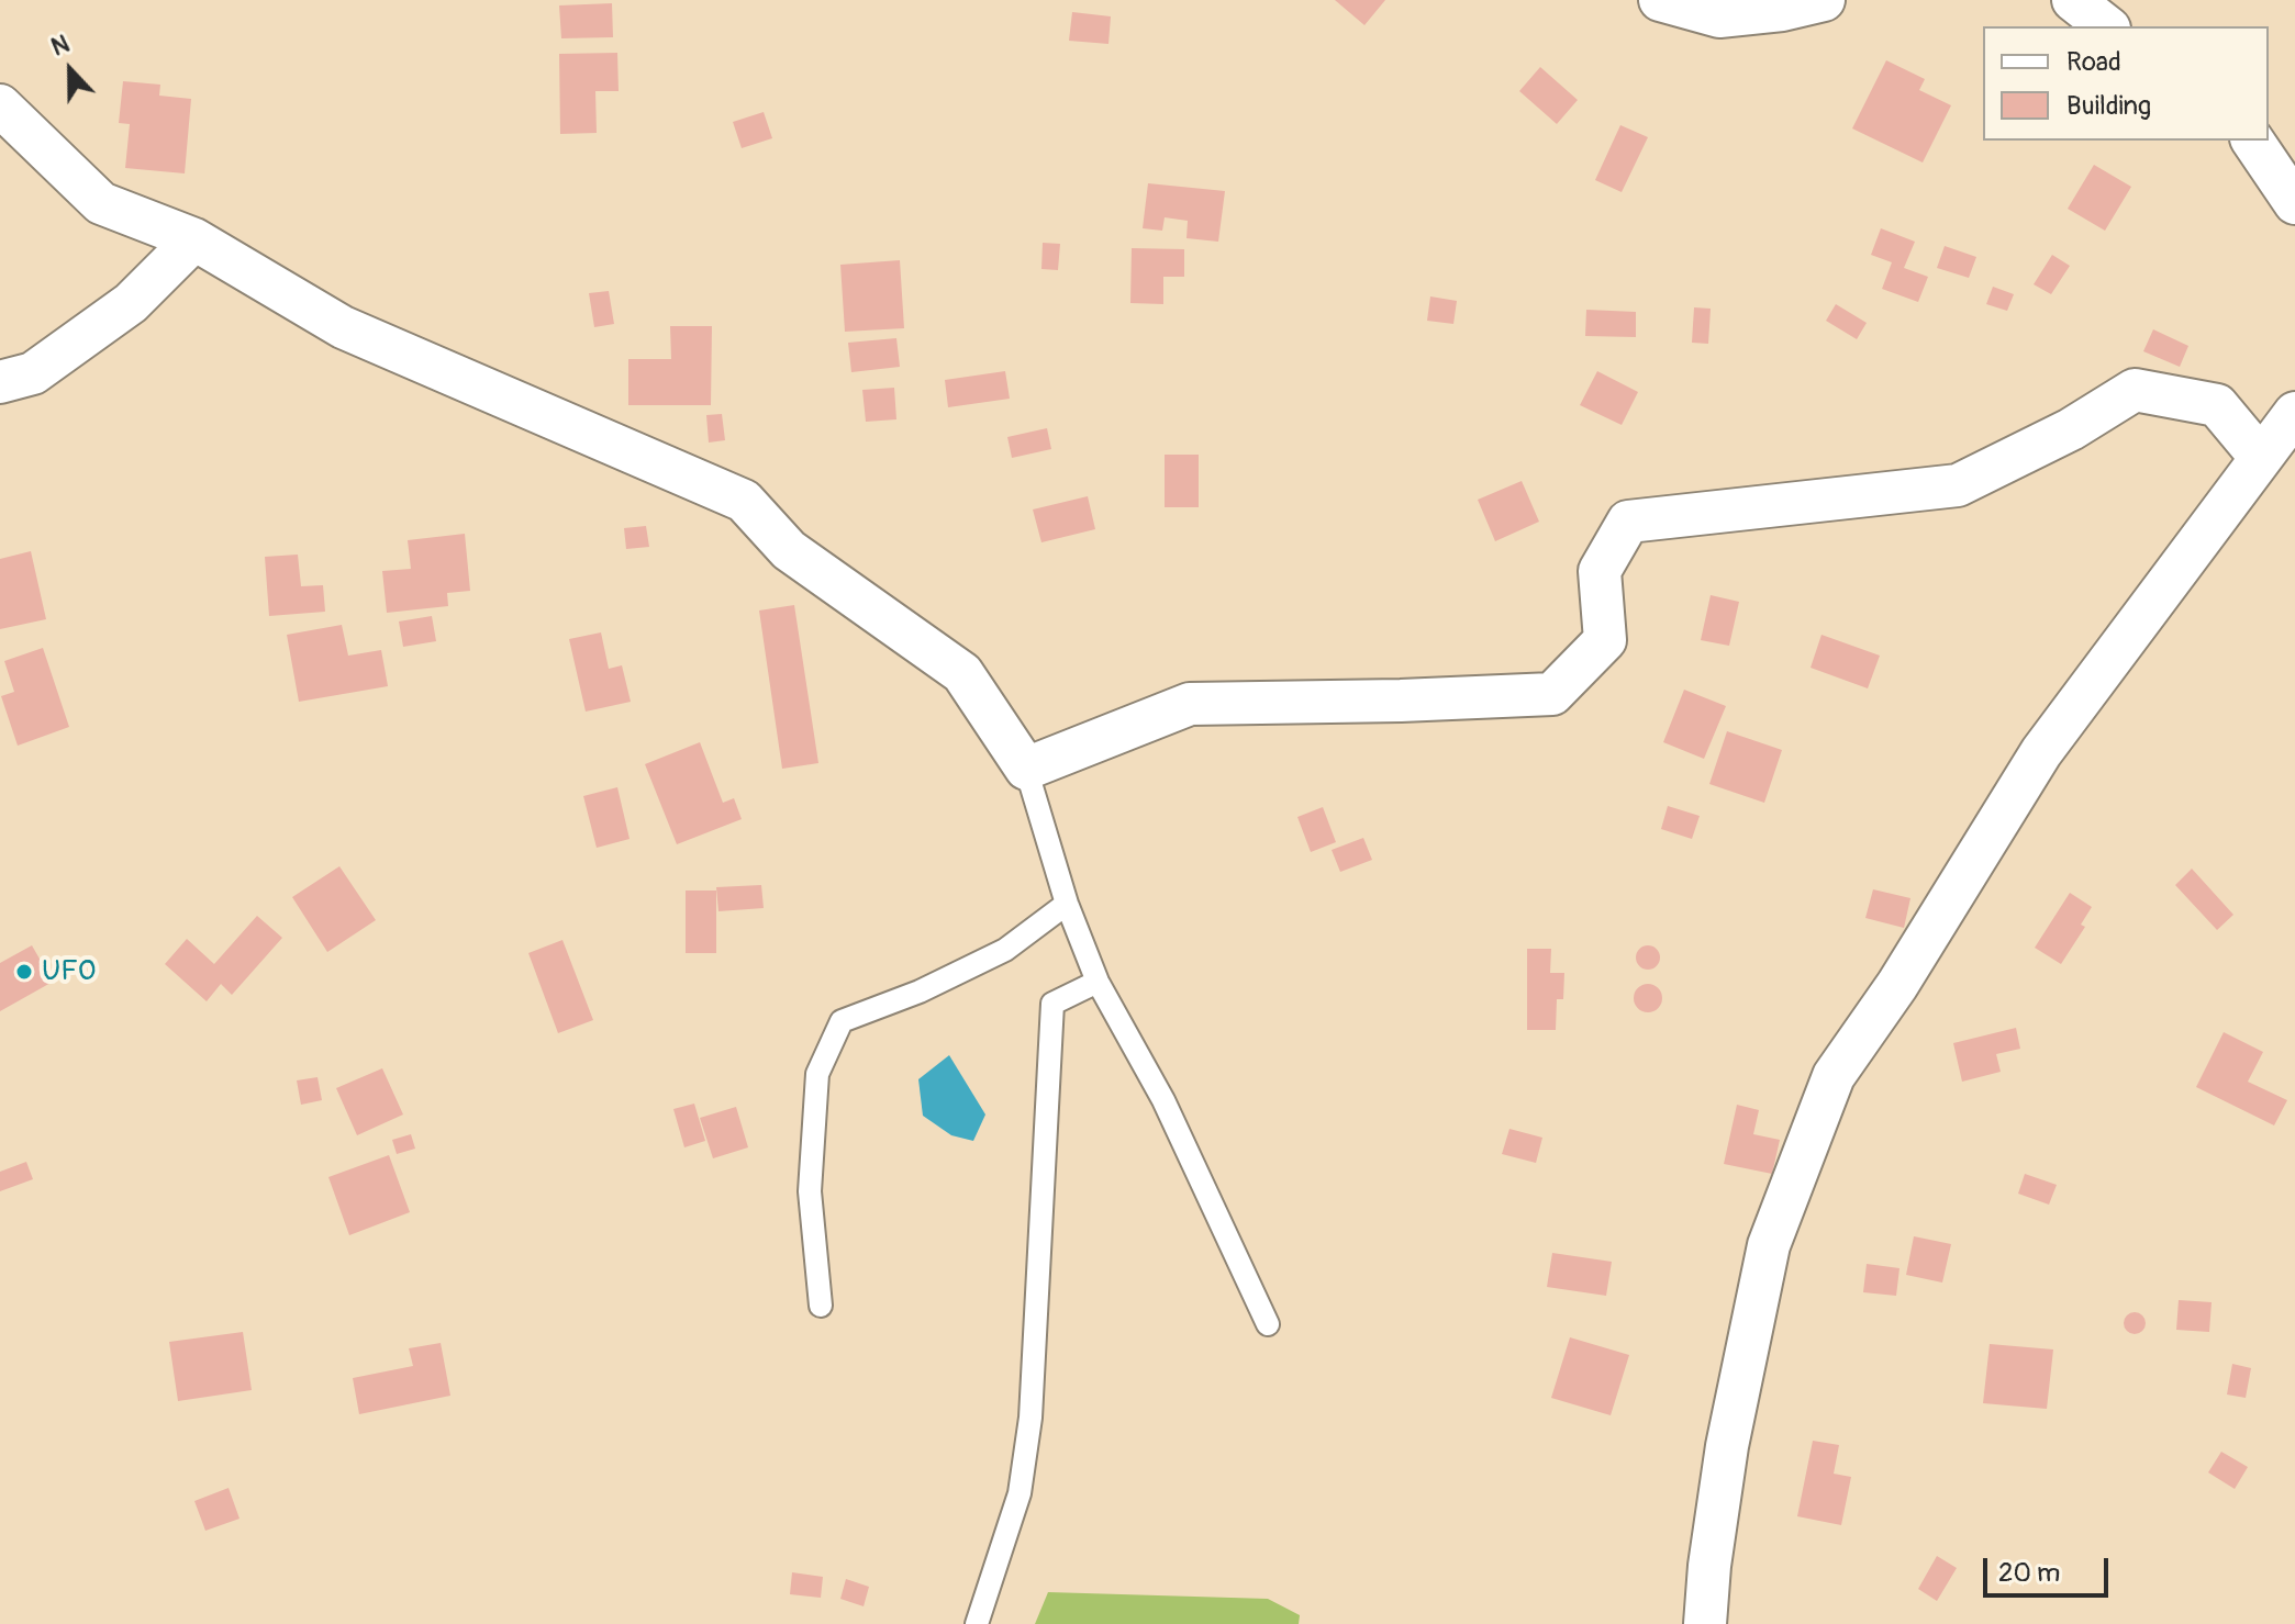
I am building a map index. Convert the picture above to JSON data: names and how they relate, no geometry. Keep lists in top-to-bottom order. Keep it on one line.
{"places":["UFO"],"legend":["Road","Building"],"scale_bar":"20 m","north":"top"}
